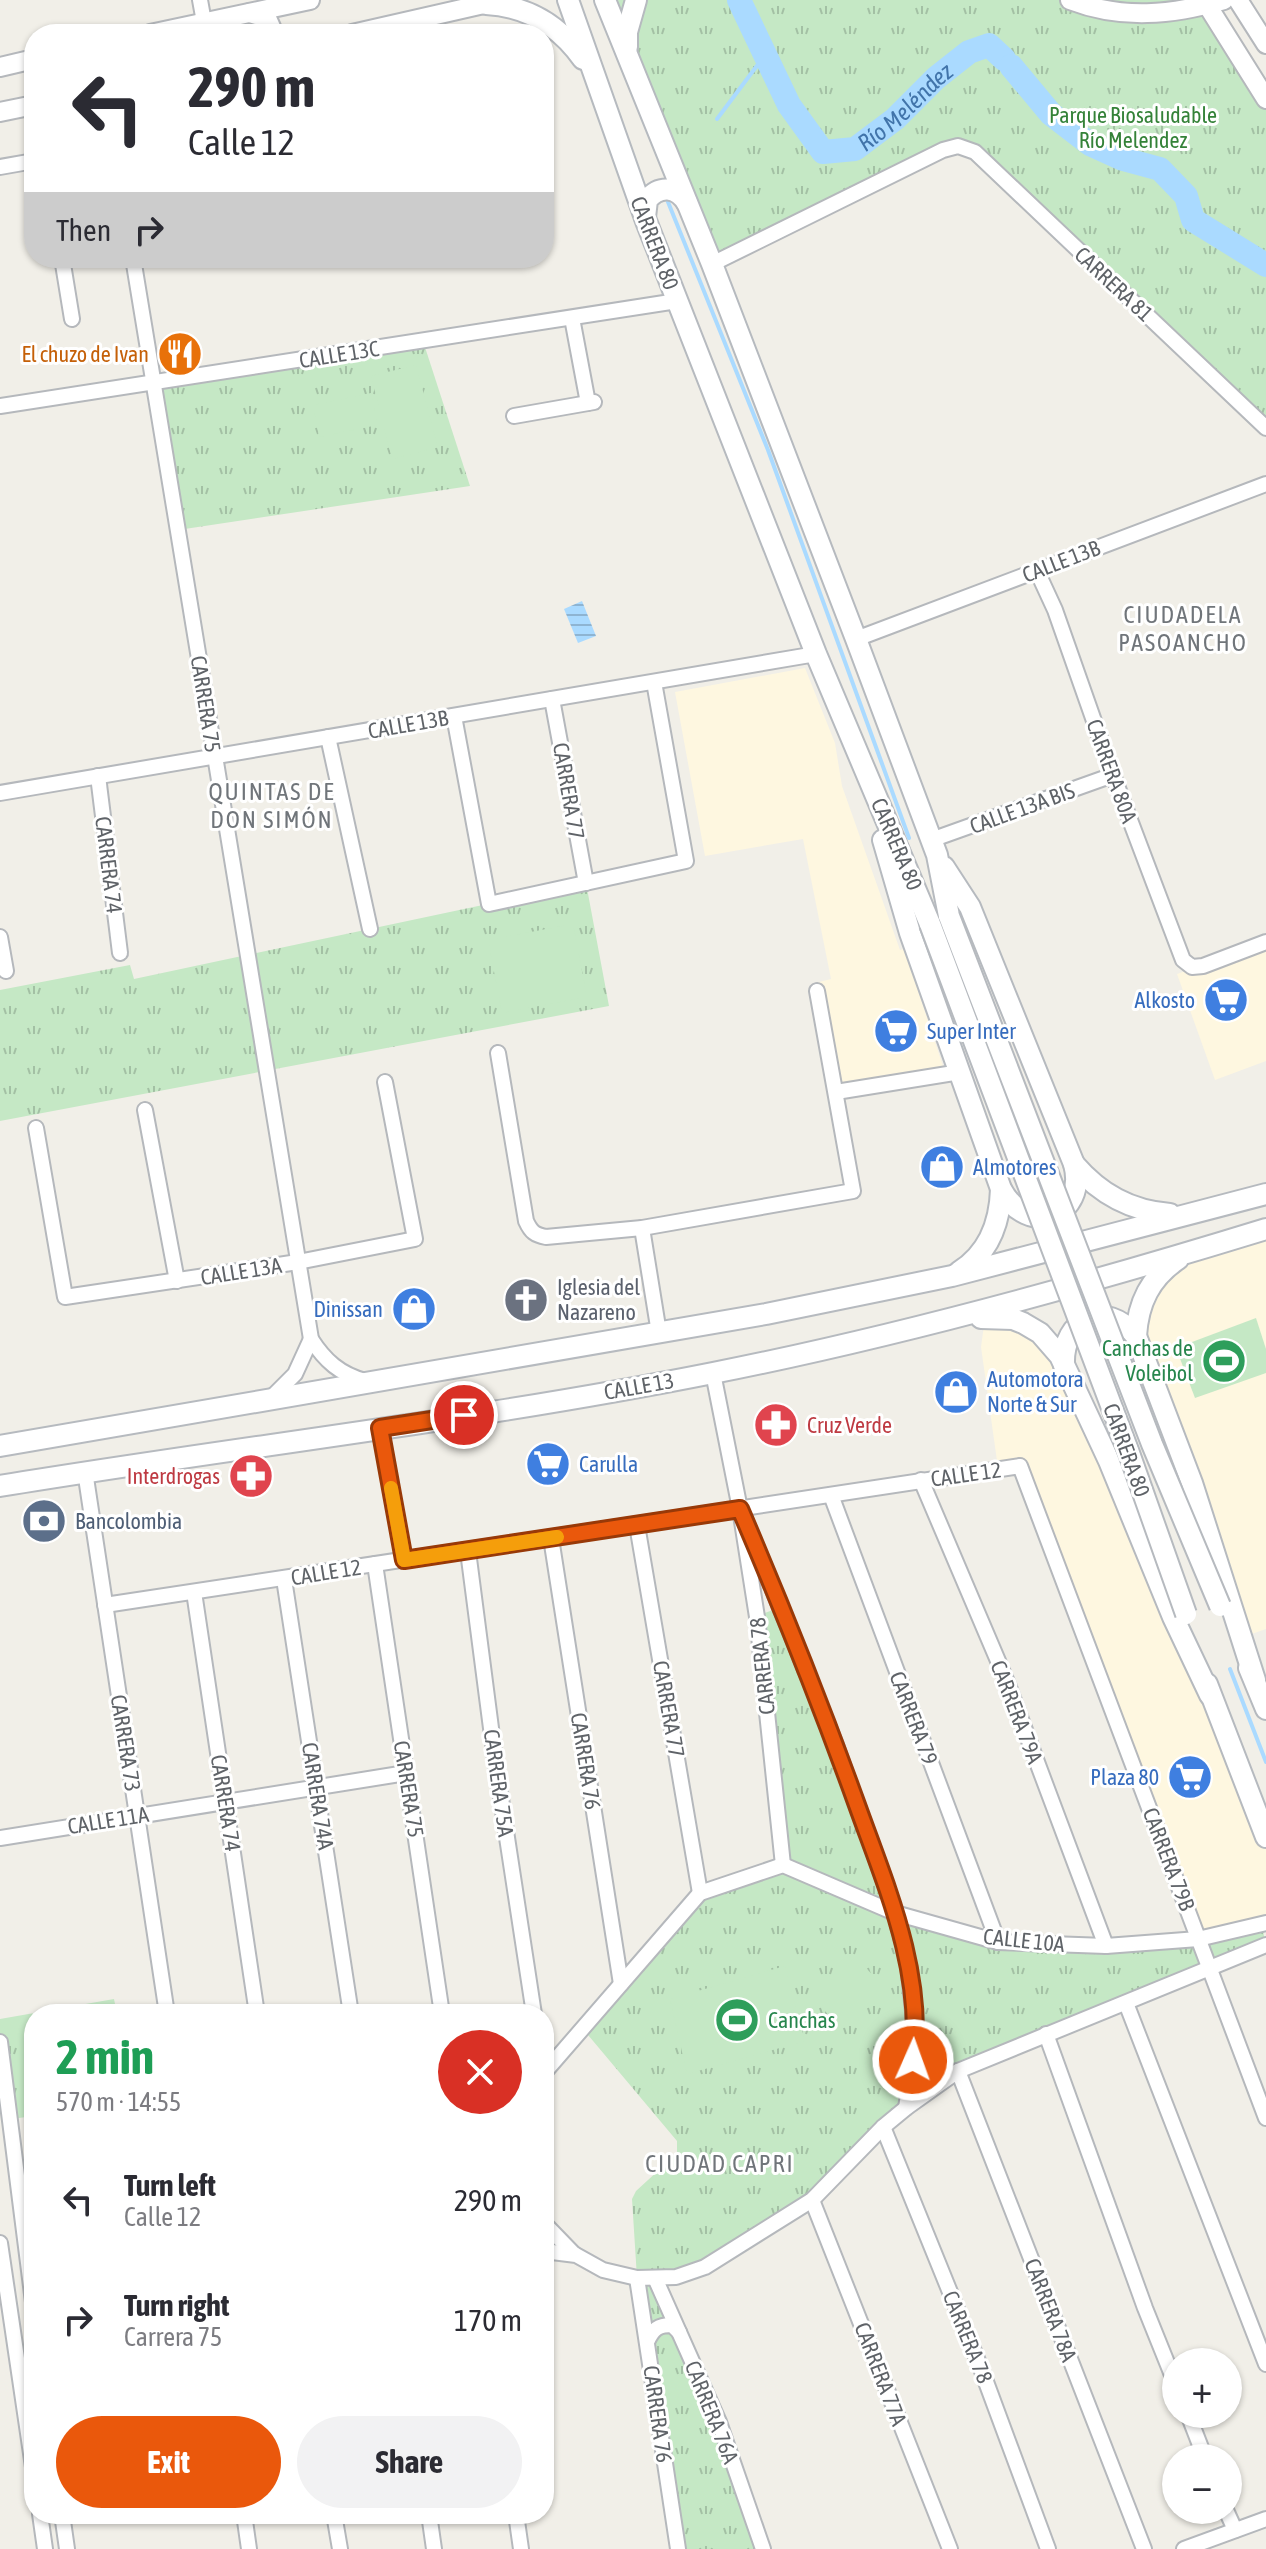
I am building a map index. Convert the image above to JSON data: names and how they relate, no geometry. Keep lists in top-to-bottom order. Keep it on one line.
{"streets":{"main road":["CARRERA 80","CALLE 13"],"street":["CARRERA 81","CALLE 13C","CALLE 13B","CARRERA 75","CARRERA 80A","CARRERA 77","CALLE 13A BIS","CARRERA 74","CALLE 13A","CALLE 12","CARRERA 78","CARRERA 79A","CARRERA 79","CARRERA 73","CARRERA 76","CARRERA 75A","CARRERA 74A","CALLE 11A","CARRERA 79B","CALLE 10A","CARRERA 78A","CARRERA 77A","CARRERA 76A"]},"crossings":[["CARRERA 80","CARRERA 81"],["CARRERA 80","CALLE 13C"],["CARRERA 80","CALLE 13B"],["CARRERA 80","CALLE 13A BIS"],["CARRERA 80","CALLE 13"],["CALLE 13C","CARRERA 75"],["CALLE 13B","CARRERA 75"],["CALLE 13B","CARRERA 80A"],["CALLE 13B","CARRERA 77"],["CALLE 13B","CARRERA 74"],["CARRERA 75","CALLE 13A"],["CARRERA 75","CALLE 12"],["CARRERA 75","CALLE 11A"],["CARRERA 80A","CALLE 13A BIS"],["CARRERA 77","CALLE 12"],["CARRERA 74","CALLE 12"],["CARRERA 74","CALLE 11A"],["CALLE 13","CARRERA 78"],["CALLE 13","CARRERA 73"],["CALLE 12","CARRERA 78"],["CALLE 12","CARRERA 79A"],["CALLE 12","CARRERA 79"],["CALLE 12","CARRERA 73"],["CALLE 12","CARRERA 76"],["CALLE 12","CARRERA 75A"],["CALLE 12","CARRERA 74A"],["CALLE 12","CARRERA 79B"],["CARRERA 78","CALLE 10A"],["CARRERA 79A","CALLE 10A"],["CARRERA 79","CALLE 10A"],["CARRERA 73","CALLE 11A"],["CARRERA 74A","CALLE 11A"],["CARRERA 79B","CALLE 10A"]],"districts":["CIUDADELA PASOANCHO","QUINTAS DE DON SIMÓN","CIUDAD CAPRI"],"water":["Río Meléndez"],"parks":["Parque Biosaludable Río Melendez"],"places":{"restaurant":["El chuzo de Ivan"],"supermarket":["Alkosto","Super Inter","Carulla","Plaza 80"],"shop":["Almotores","Dinissan","Automotora Norte & Sur"],"church":["Iglesia del Nazareno"],"sports":["Canchas de Voleibol","Canchas"],"pharmacy":["Cruz Verde","Interdrogas"],"bank":["Bancolombia"]},"page":{"turn":["290 m","Calle 12"],"then":"Then","heading":["2 min","570 m · 14:55"],"list":[{"name":"Turn left","note":"Calle 12","value":"290 m"},{"name":"Turn right","note":"Carrera 75","value":"170 m"}],"map_buttons":["+","−"],"buttons":["Exit","Share"]}}
